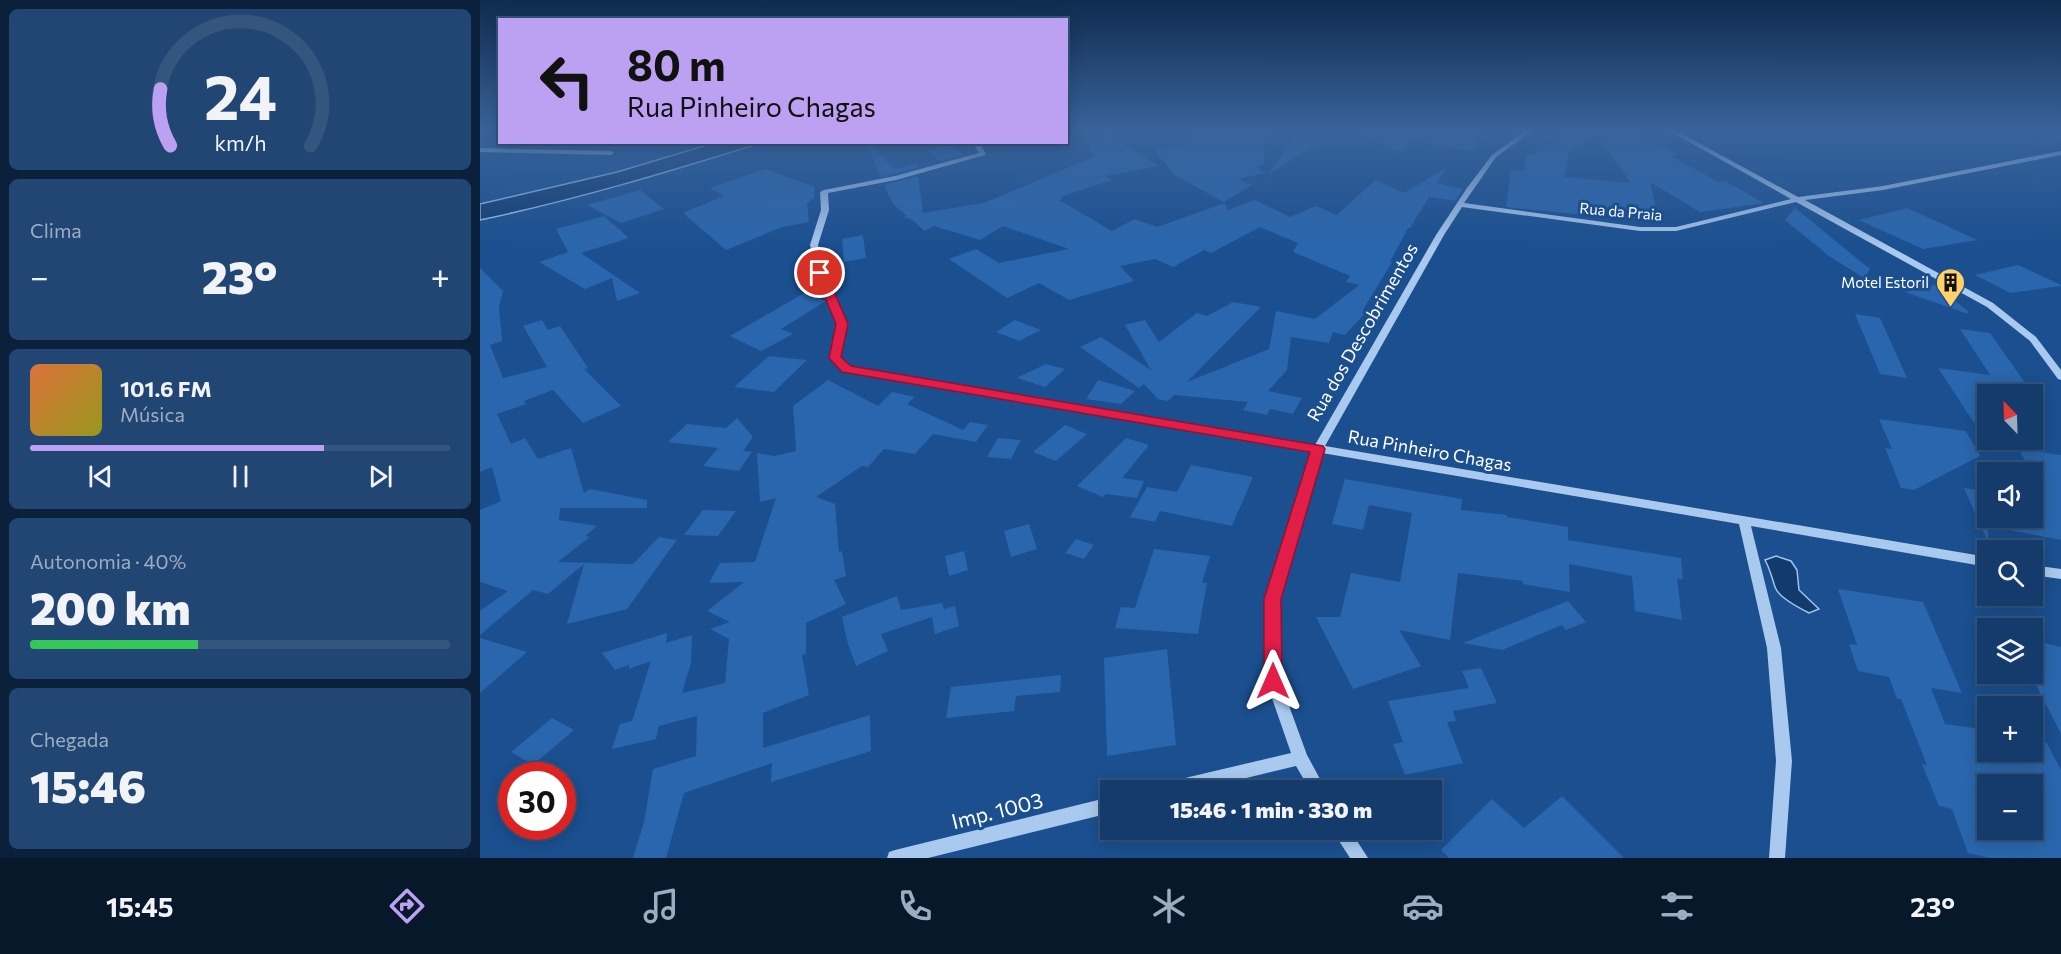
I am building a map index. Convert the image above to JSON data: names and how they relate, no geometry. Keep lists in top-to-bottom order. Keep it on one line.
{"streets":{"street":["Rua da Praia","Rua dos Descobrimentos","Rua Pinheiro Chagas","Imp. 1003"]},"crossings":[["Rua da Praia","Rua dos Descobrimentos"],["Rua dos Descobrimentos","Rua Pinheiro Chagas"]],"places":{"building":["Motel Estoril"]},"north":"top left","page":{"turn":["80 m","Rua Pinheiro Chagas"],"tile":["Clima",["Autonomia · 40%","200 km"],["Chegada","15:46"]],"heat":["−","23°","+"],"song":["101.6 FM","Música"],"map_buttons":["+","−"],"limit":"30","trip":"15:46 · 1 min · 330 m","tabs":["15:45","23°"],"gauge":["24","km/h"]}}
